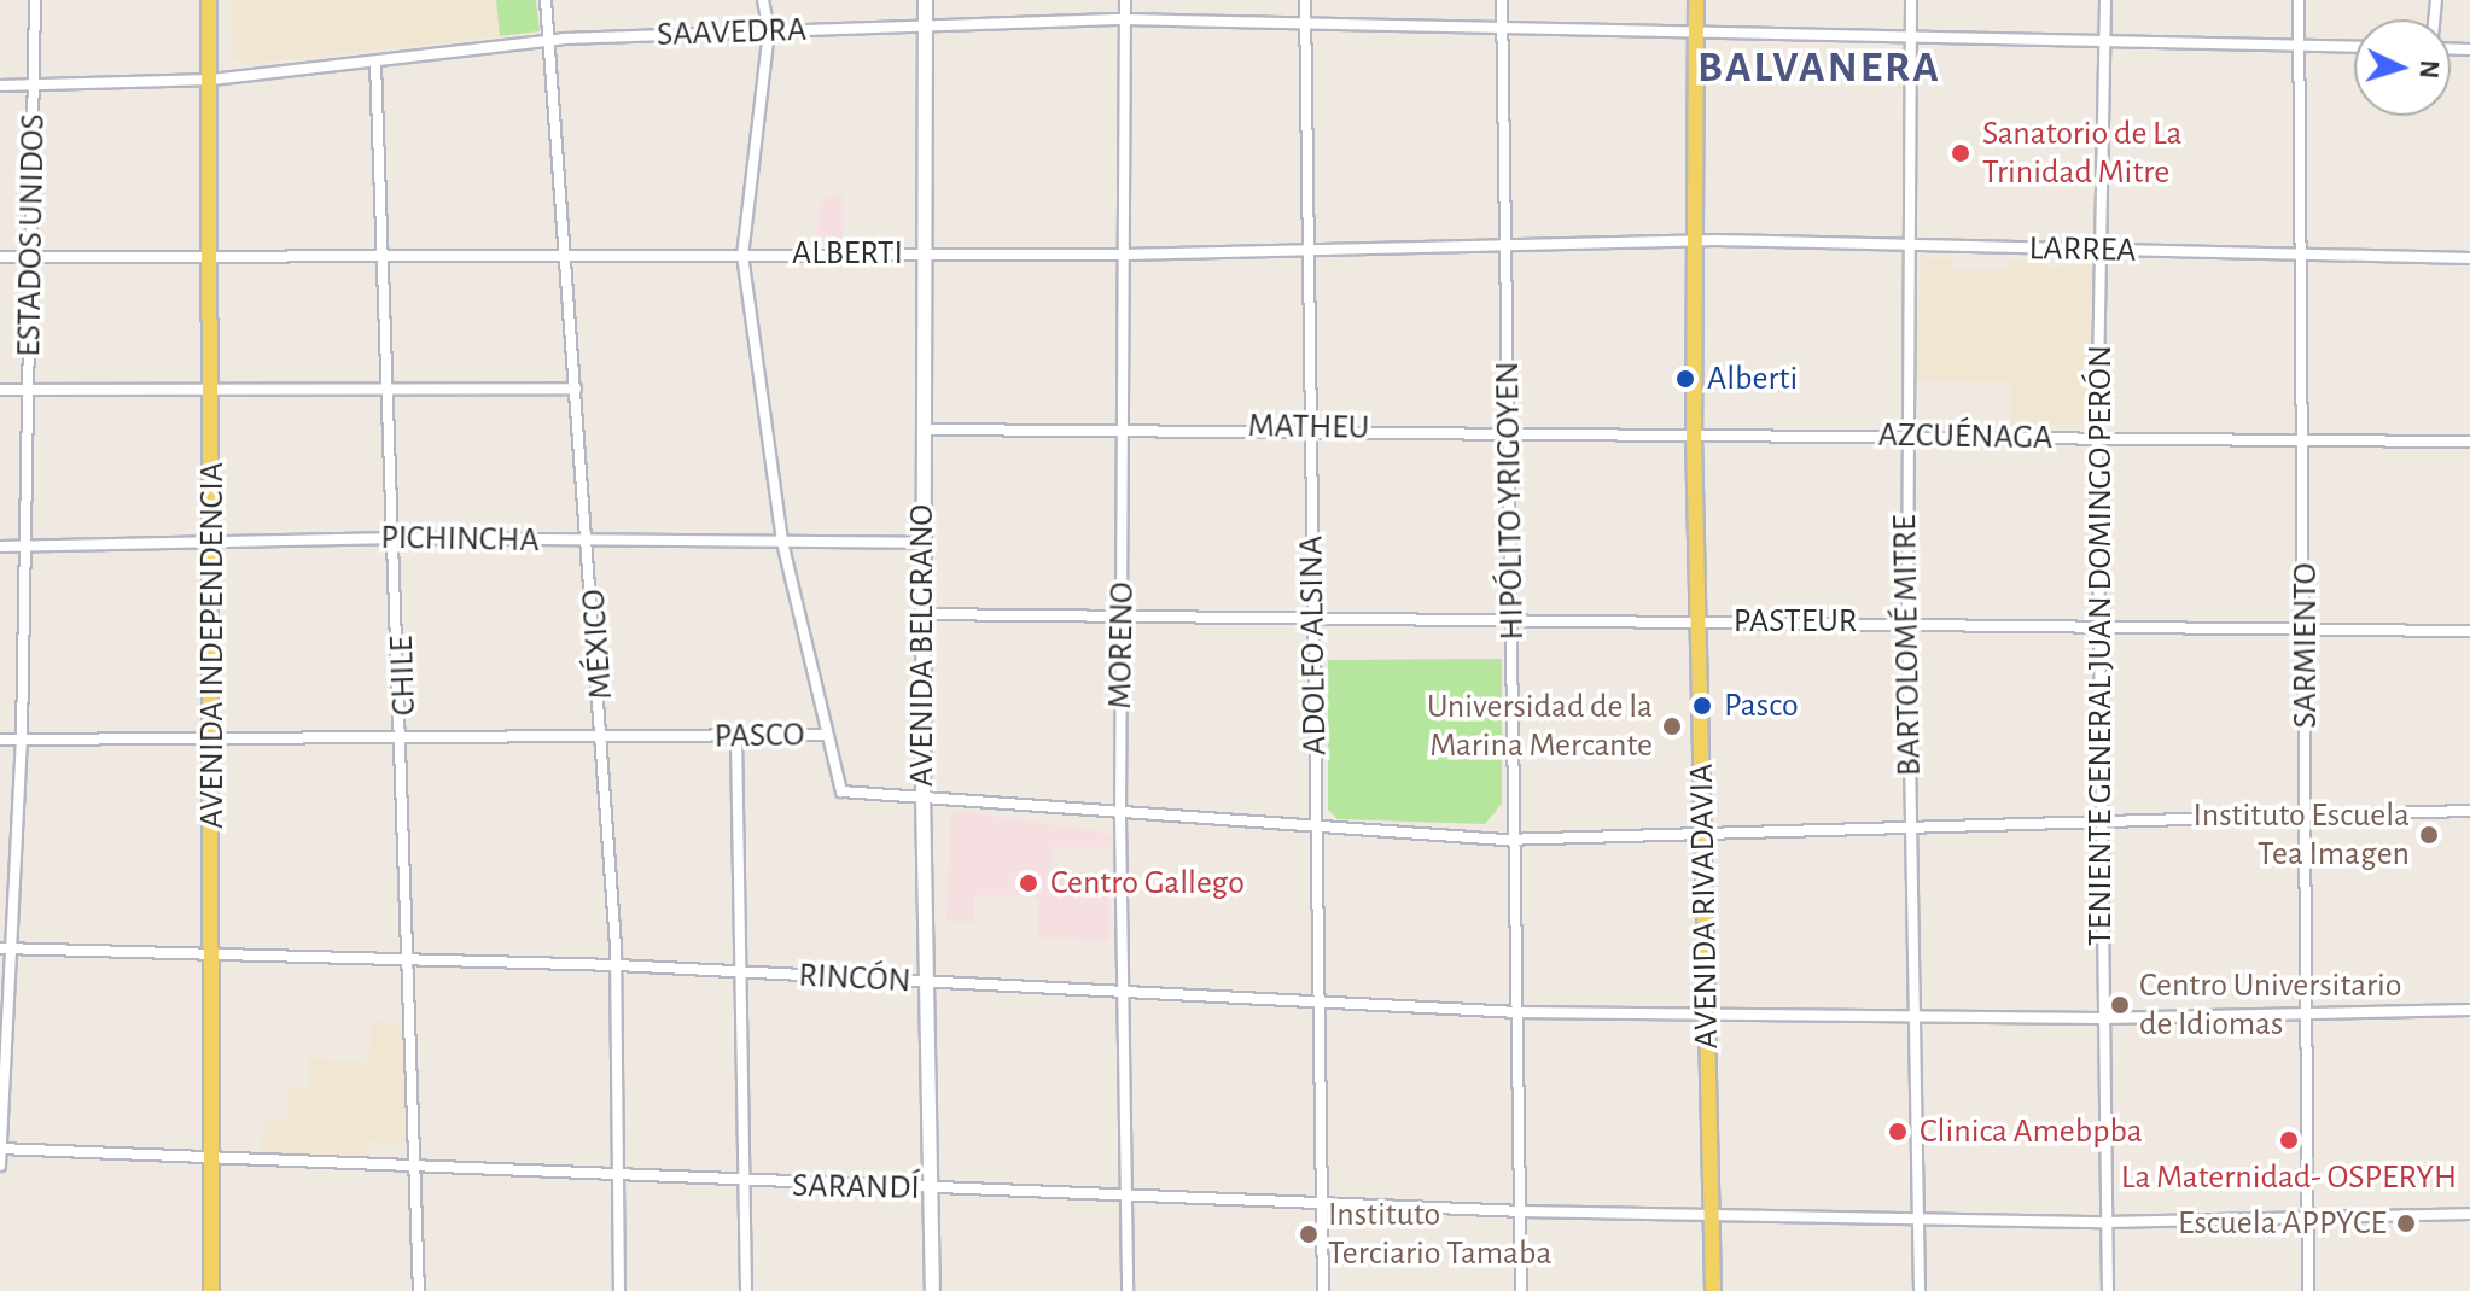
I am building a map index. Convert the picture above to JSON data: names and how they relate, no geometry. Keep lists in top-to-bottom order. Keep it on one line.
{"streets":{"main road":["AVENIDA INDEPENDENCIA","AVENIDA BELGRANO","AVENIDA RIVADAVIA"],"street":["SAAVEDRA","ESTADOS UNIDOS","LARREA","ALBERTI","MATHEU","AZCUÉNAGA","HIPÓLITO YRIGOYEN","PICHINCHA","PASTEUR","MÉXICO","MORENO","ADOLFO ALSINA","BARTOLOMÉ MITRE","TENIENTE GENERAL JUAN DOMINGO PERÓN","SARMIENTO","CHILE","PASCO","RINCÓN","SARANDÍ"]},"crossings":[["SAAVEDRA","ESTADOS UNIDOS"],["SAAVEDRA","HIPÓLITO YRIGOYEN"],["SAAVEDRA","MÉXICO"],["SAAVEDRA","AVENIDA INDEPENDENCIA"],["SAAVEDRA","AVENIDA BELGRANO"],["SAAVEDRA","MORENO"],["SAAVEDRA","ADOLFO ALSINA"],["SAAVEDRA","BARTOLOMÉ MITRE"],["SAAVEDRA","TENIENTE GENERAL JUAN DOMINGO PERÓN"],["SAAVEDRA","SARMIENTO"],["SAAVEDRA","CHILE"],["SAAVEDRA","AVENIDA RIVADAVIA"],["ESTADOS UNIDOS","ALBERTI"],["ESTADOS UNIDOS","PICHINCHA"],["ESTADOS UNIDOS","PASCO"],["ESTADOS UNIDOS","RINCÓN"],["ESTADOS UNIDOS","SARANDÍ"],["LARREA","ALBERTI"],["LARREA","BARTOLOMÉ MITRE"],["LARREA","TENIENTE GENERAL JUAN DOMINGO PERÓN"],["LARREA","SARMIENTO"],["LARREA","AVENIDA RIVADAVIA"],["ALBERTI","HIPÓLITO YRIGOYEN"],["ALBERTI","MÉXICO"],["ALBERTI","AVENIDA INDEPENDENCIA"],["ALBERTI","AVENIDA BELGRANO"],["ALBERTI","MORENO"],["ALBERTI","ADOLFO ALSINA"],["ALBERTI","CHILE"],["ALBERTI","AVENIDA RIVADAVIA"],["MATHEU","AZCUÉNAGA"],["MATHEU","HIPÓLITO YRIGOYEN"],["MATHEU","AVENIDA BELGRANO"],["MATHEU","MORENO"],["MATHEU","ADOLFO ALSINA"],["MATHEU","AVENIDA RIVADAVIA"],["AZCUÉNAGA","BARTOLOMÉ MITRE"],["AZCUÉNAGA","TENIENTE GENERAL JUAN DOMINGO PERÓN"],["AZCUÉNAGA","SARMIENTO"],["AZCUÉNAGA","AVENIDA RIVADAVIA"],["HIPÓLITO YRIGOYEN","PASCO"],["HIPÓLITO YRIGOYEN","RINCÓN"],["HIPÓLITO YRIGOYEN","SARANDÍ"],["PICHINCHA","MÉXICO"],["PICHINCHA","AVENIDA INDEPENDENCIA"],["PICHINCHA","AVENIDA BELGRANO"],["PICHINCHA","CHILE"],["PASTEUR","BARTOLOMÉ MITRE"],["PASTEUR","TENIENTE GENERAL JUAN DOMINGO PERÓN"],["PASTEUR","SARMIENTO"],["PASTEUR","AVENIDA RIVADAVIA"],["MÉXICO","PASCO"],["MÉXICO","RINCÓN"],["MÉXICO","SARANDÍ"],["AVENIDA INDEPENDENCIA","PASCO"],["AVENIDA INDEPENDENCIA","RINCÓN"],["AVENIDA INDEPENDENCIA","SARANDÍ"],["AVENIDA BELGRANO","PASCO"],["AVENIDA BELGRANO","RINCÓN"],["AVENIDA BELGRANO","SARANDÍ"],["MORENO","PASCO"],["MORENO","RINCÓN"],["MORENO","SARANDÍ"],["ADOLFO ALSINA","PASCO"],["ADOLFO ALSINA","RINCÓN"],["ADOLFO ALSINA","SARANDÍ"],["BARTOLOMÉ MITRE","PASCO"],["BARTOLOMÉ MITRE","RINCÓN"],["BARTOLOMÉ MITRE","SARANDÍ"],["TENIENTE GENERAL JUAN DOMINGO PERÓN","PASCO"],["TENIENTE GENERAL JUAN DOMINGO PERÓN","RINCÓN"],["TENIENTE GENERAL JUAN DOMINGO PERÓN","SARANDÍ"],["SARMIENTO","PASCO"],["SARMIENTO","RINCÓN"],["SARMIENTO","SARANDÍ"],["CHILE","PASCO"],["CHILE","RINCÓN"],["CHILE","SARANDÍ"],["PASCO","AVENIDA RIVADAVIA"],["AVENIDA RIVADAVIA","RINCÓN"],["AVENIDA RIVADAVIA","SARANDÍ"]],"districts":["BALVANERA"],"places":["Sanatorio de La Trinidad Mitre","Alberti","Pasco","Universidad de la Marina Mercante","Instituto Escuela Tea Imagen","Centro Gallego","Centro Universitario de Idiomas","Clinica Amebpba","La Maternidad- OSPERYH","Escuela APPYCE","Instituto Terciario Tamaba"],"north":"right"}
